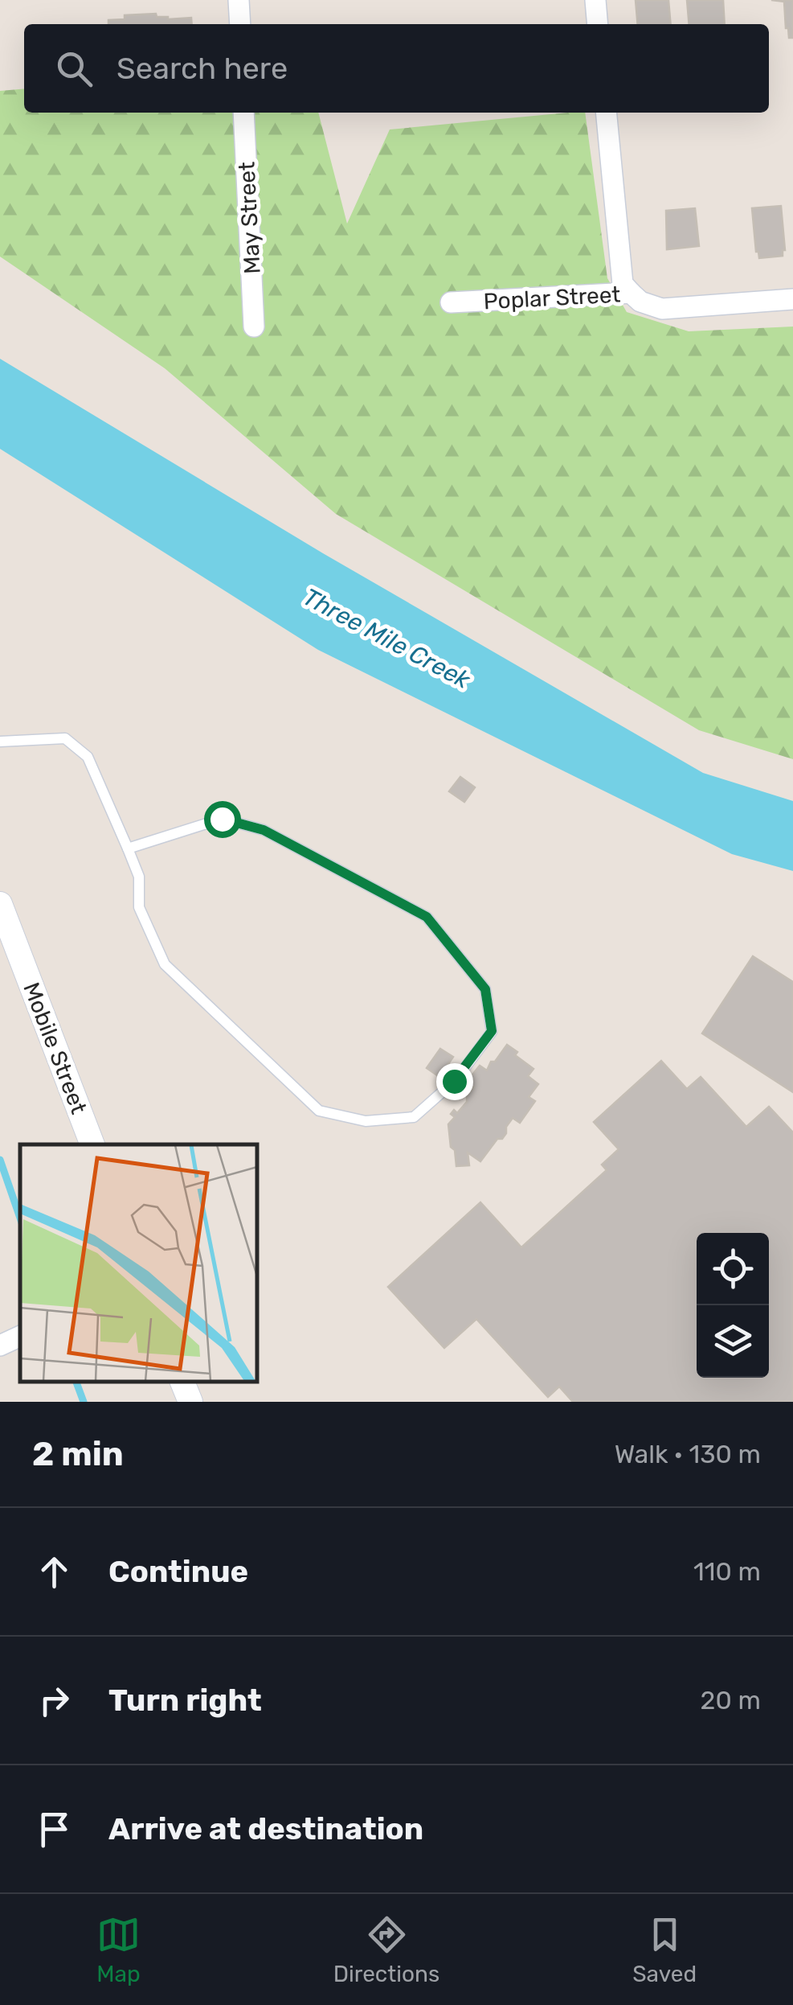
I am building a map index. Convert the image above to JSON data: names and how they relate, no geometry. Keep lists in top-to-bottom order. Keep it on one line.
{"streets":{"street":["May Street","Poplar Street","Mobile Street"]},"water":["Three Mile Creek"],"page":{"search":"Search here","heading":["2 min","Walk · 130 m"],"list":[["Continue","110 m"],["Turn right","20 m"],"Arrive at destination"],"nav":["Map","Directions","Saved"]}}
